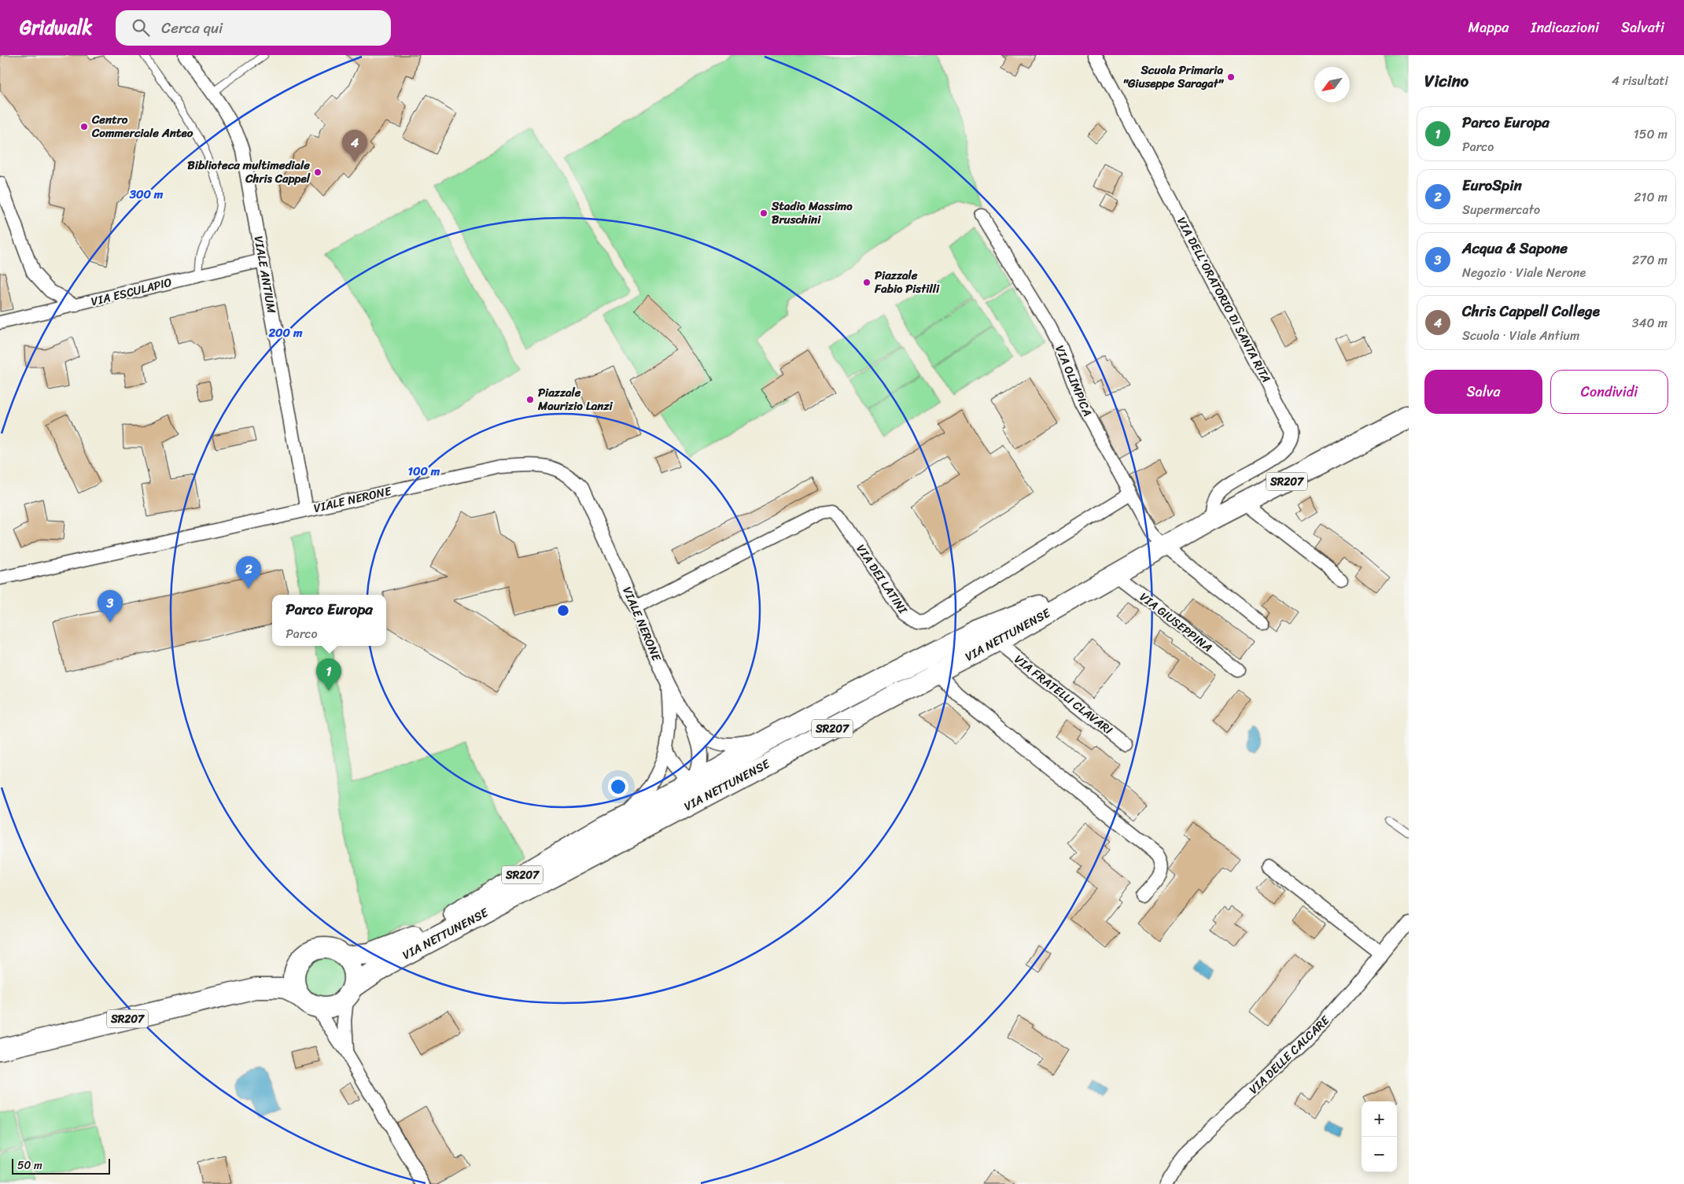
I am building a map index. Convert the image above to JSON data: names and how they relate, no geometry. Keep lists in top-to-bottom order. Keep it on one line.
{"streets":{"main road":["SR207","VIA NETTUNENSE"],"street":["VIALE ANTIUM","VIA ESCULAPIO","VIA DELL'ORATORIO DI SANTA RITA","VIA OLIMPICA","VIALE NERONE","VIA DEI LATINI","VIA GIUSEPPINA","VIA FRATELLI CLAVARI","VIA DELLE CALCARE"]},"crossings":[["VIALE ANTIUM","VIA ESCULAPIO"],["VIALE ANTIUM","VIALE NERONE"],["VIA DELL'ORATORIO DI SANTA RITA","VIA NETTUNENSE"],["VIA OLIMPICA","VIA DEI LATINI"],["VIA OLIMPICA","VIA NETTUNENSE"],["SR207","VIA NETTUNENSE"],["VIALE NERONE","VIA DEI LATINI"],["VIALE NERONE","VIA NETTUNENSE"],["VIA GIUSEPPINA","VIA NETTUNENSE"],["VIA NETTUNENSE","VIA FRATELLI CLAVARI"]],"places":["Scuola Primaria \"Giuseppe Saragat\"","Centro Commerciale Anteo","Biblioteca multimediale Chris Cappel","Stadio Massimo Bruschini","Piazzale Fabio Pistilli","Piazzale Maurizio Lanzi"],"scale_bar":"50 m","north":"bottom left","page":{"header":"Gridwalk","search":"Cerca qui","nav":["Mappa","Indicazioni","Salvati"],"heading":["Vicino","4 risultati"],"list":[{"mark":"1","name":"Parco Europa","note":"Parco","value":"150 m"},{"mark":"2","name":"EuroSpin","note":"Supermercato","value":"210 m"},{"mark":"3","name":"Acqua & Sapone","note":"Negozio · Viale Nerone","value":"270 m"},{"mark":"4","name":"Chris Cappell College","note":"Scuola · Viale Antium","value":"340 m"}],"pins":["4","2","3","1"],"buttons":["Salva","Condividi"],"popup":["Parco Europa","Parco"],"map_buttons":["+","−"],"scale":"50 m"},"rings":["300 m","200 m","100 m"]}
